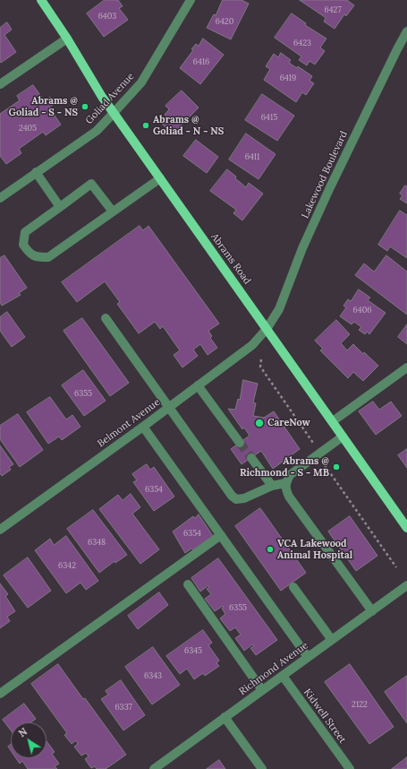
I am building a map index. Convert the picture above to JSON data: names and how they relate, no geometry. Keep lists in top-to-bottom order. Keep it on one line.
{"streets":{"main road":["Abrams Road"],"street":["Goliad Avenue","Lakewood Boulevard","Belmont Avenue","Richmond Avenue","Kidwell Street"]},"crossings":[["Goliad Avenue","Abrams Road"],["Lakewood Boulevard","Abrams Road"],["Lakewood Boulevard","Belmont Avenue"],["Abrams Road","Belmont Avenue"],["Richmond Avenue","Kidwell Street"]],"places":["Abrams @ Goliad - S - NS","Abrams @ Goliad - N - NS","CareNow","Abrams @ Richmond - S - MB","VCA Lakewood Animal Hospital"],"house_numbers":["6427","6403","6420","6423","6416","6419","6415","2405","6411","6406","6355","6354","6354","6348","6342","6355","6345","6343","2122","6337"],"north":"top left"}
